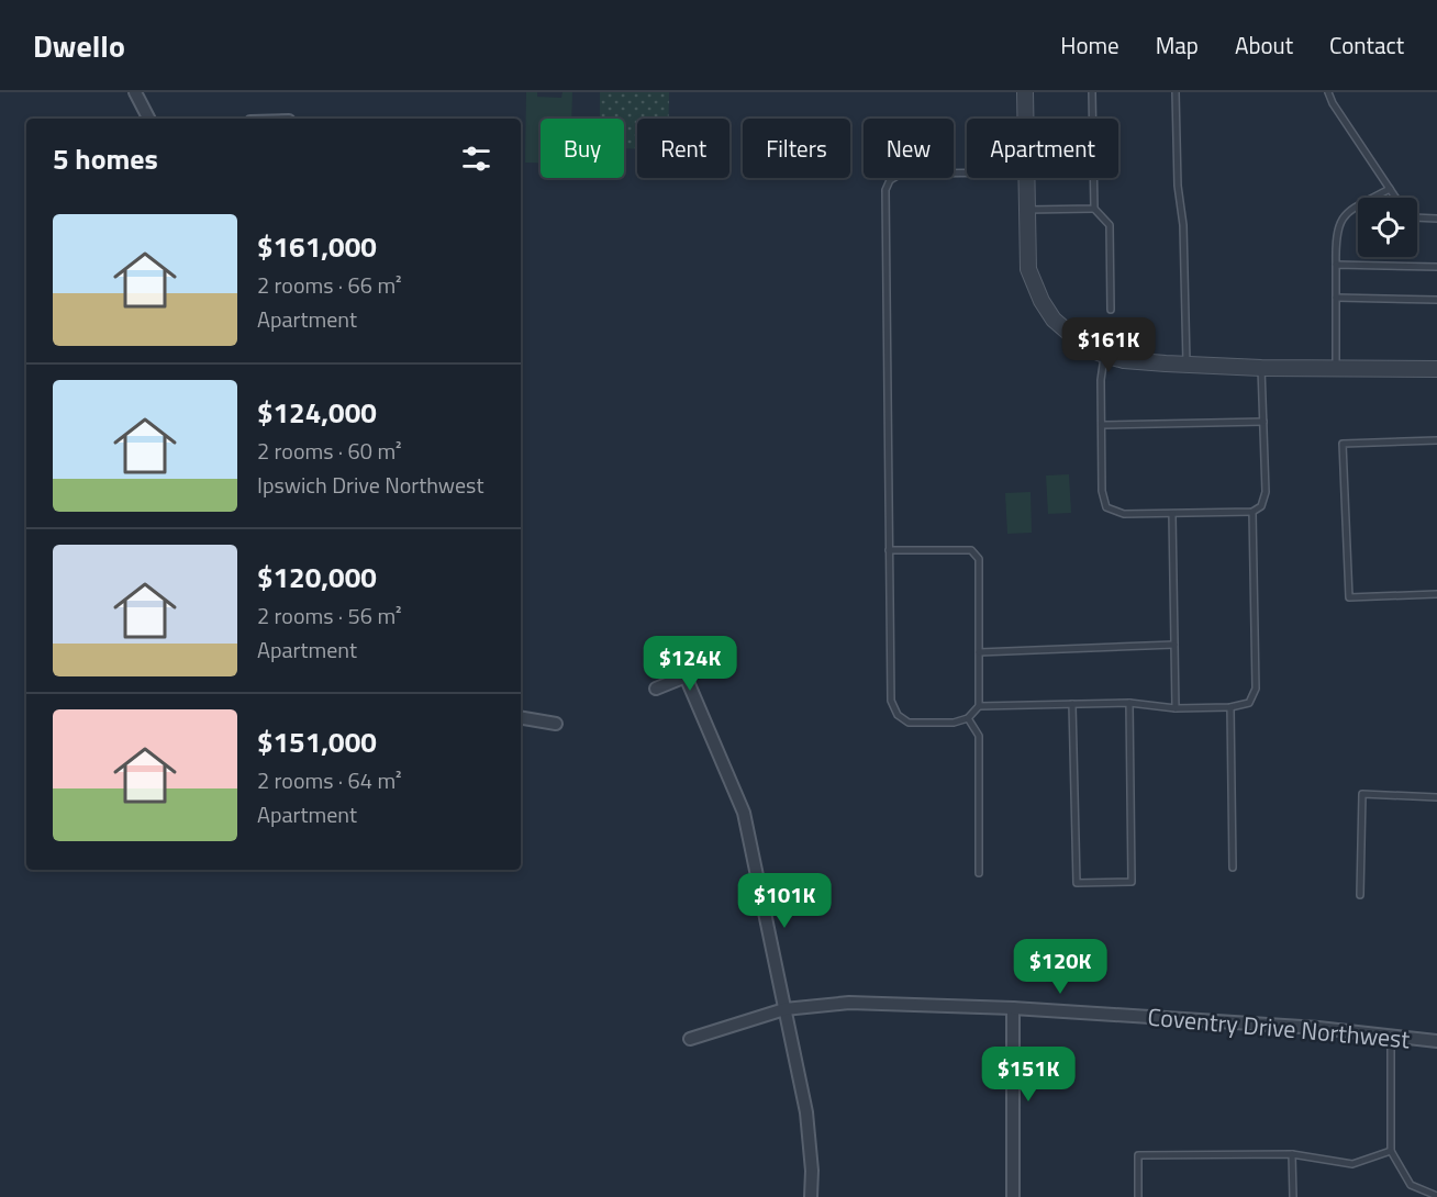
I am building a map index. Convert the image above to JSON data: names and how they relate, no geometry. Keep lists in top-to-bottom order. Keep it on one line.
{"streets":{"street":["Coventry Drive Northwest"]},"page":{"header":"Dwello","nav":["Home","Map","About","Contact"],"chip":["Buy","Rent","Filters","New","Apartment"],"heading":"5 homes","list":[{"name":"$161,000","note":"2 rooms · 66 m² · Apartment"},{"name":"$124,000","note":"2 rooms · 60 m² · Ipswich Drive Northwest"},{"name":"$120,000","note":"2 rooms · 56 m² · Apartment"},{"name":"$151,000","note":"2 rooms · 64 m² · Apartment"}],"price":["$161K","$124K","$101K","$120K","$151K"]}}
